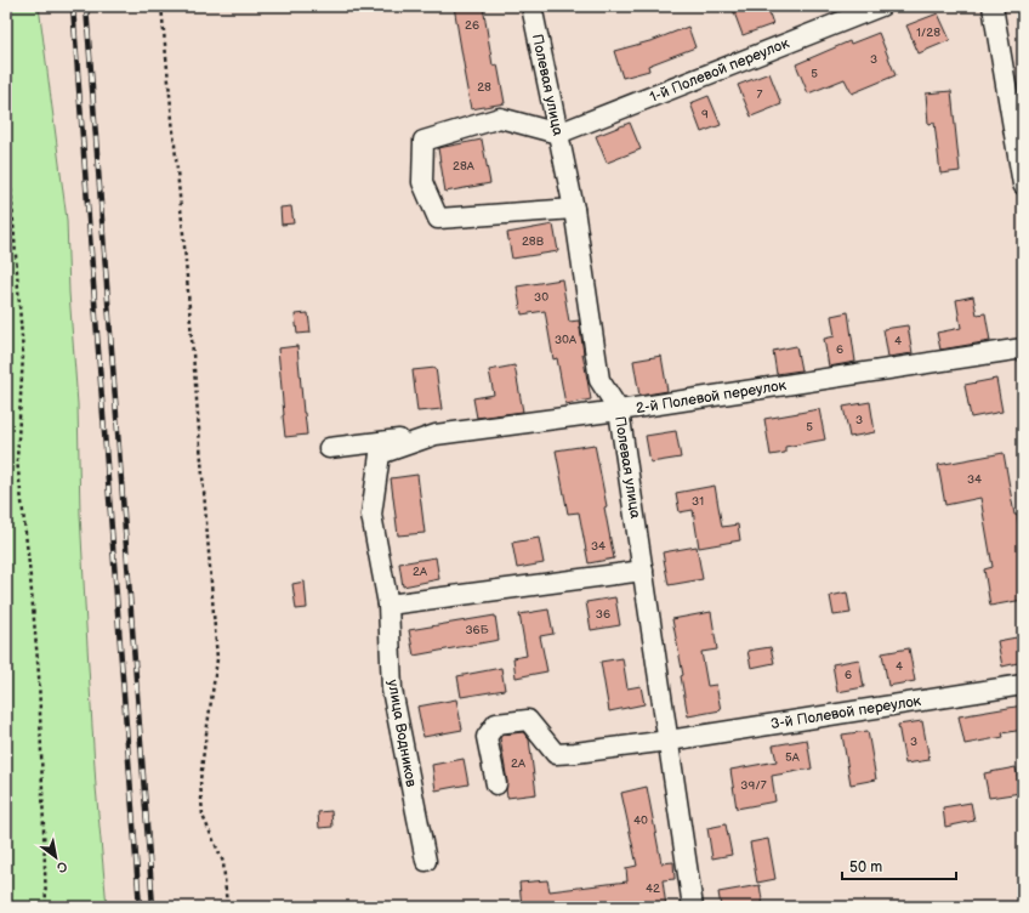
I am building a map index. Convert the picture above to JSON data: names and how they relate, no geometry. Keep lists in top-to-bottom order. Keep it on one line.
{"streets":{"street":["1-й Полевой переулок","Полевая улица","2-й Полевой переулок","3-й Полевой переулок","улица Водников"]},"crossings":[["1-й Полевой переулок","Полевая улица"],["Полевая улица","2-й Полевой переулок"],["Полевая улица","3-й Полевой переулок"],["2-й Полевой переулок","улица Водников"]],"house_numbers":["26","1/28","3","5","28","7","9","28А","28В","30","30А","4","6","3","5","34","31","34","2А","36","36Б","4","6","3","5А","2А","39/7","40","42"],"scale_bar":"50 m","north":"bottom right"}
